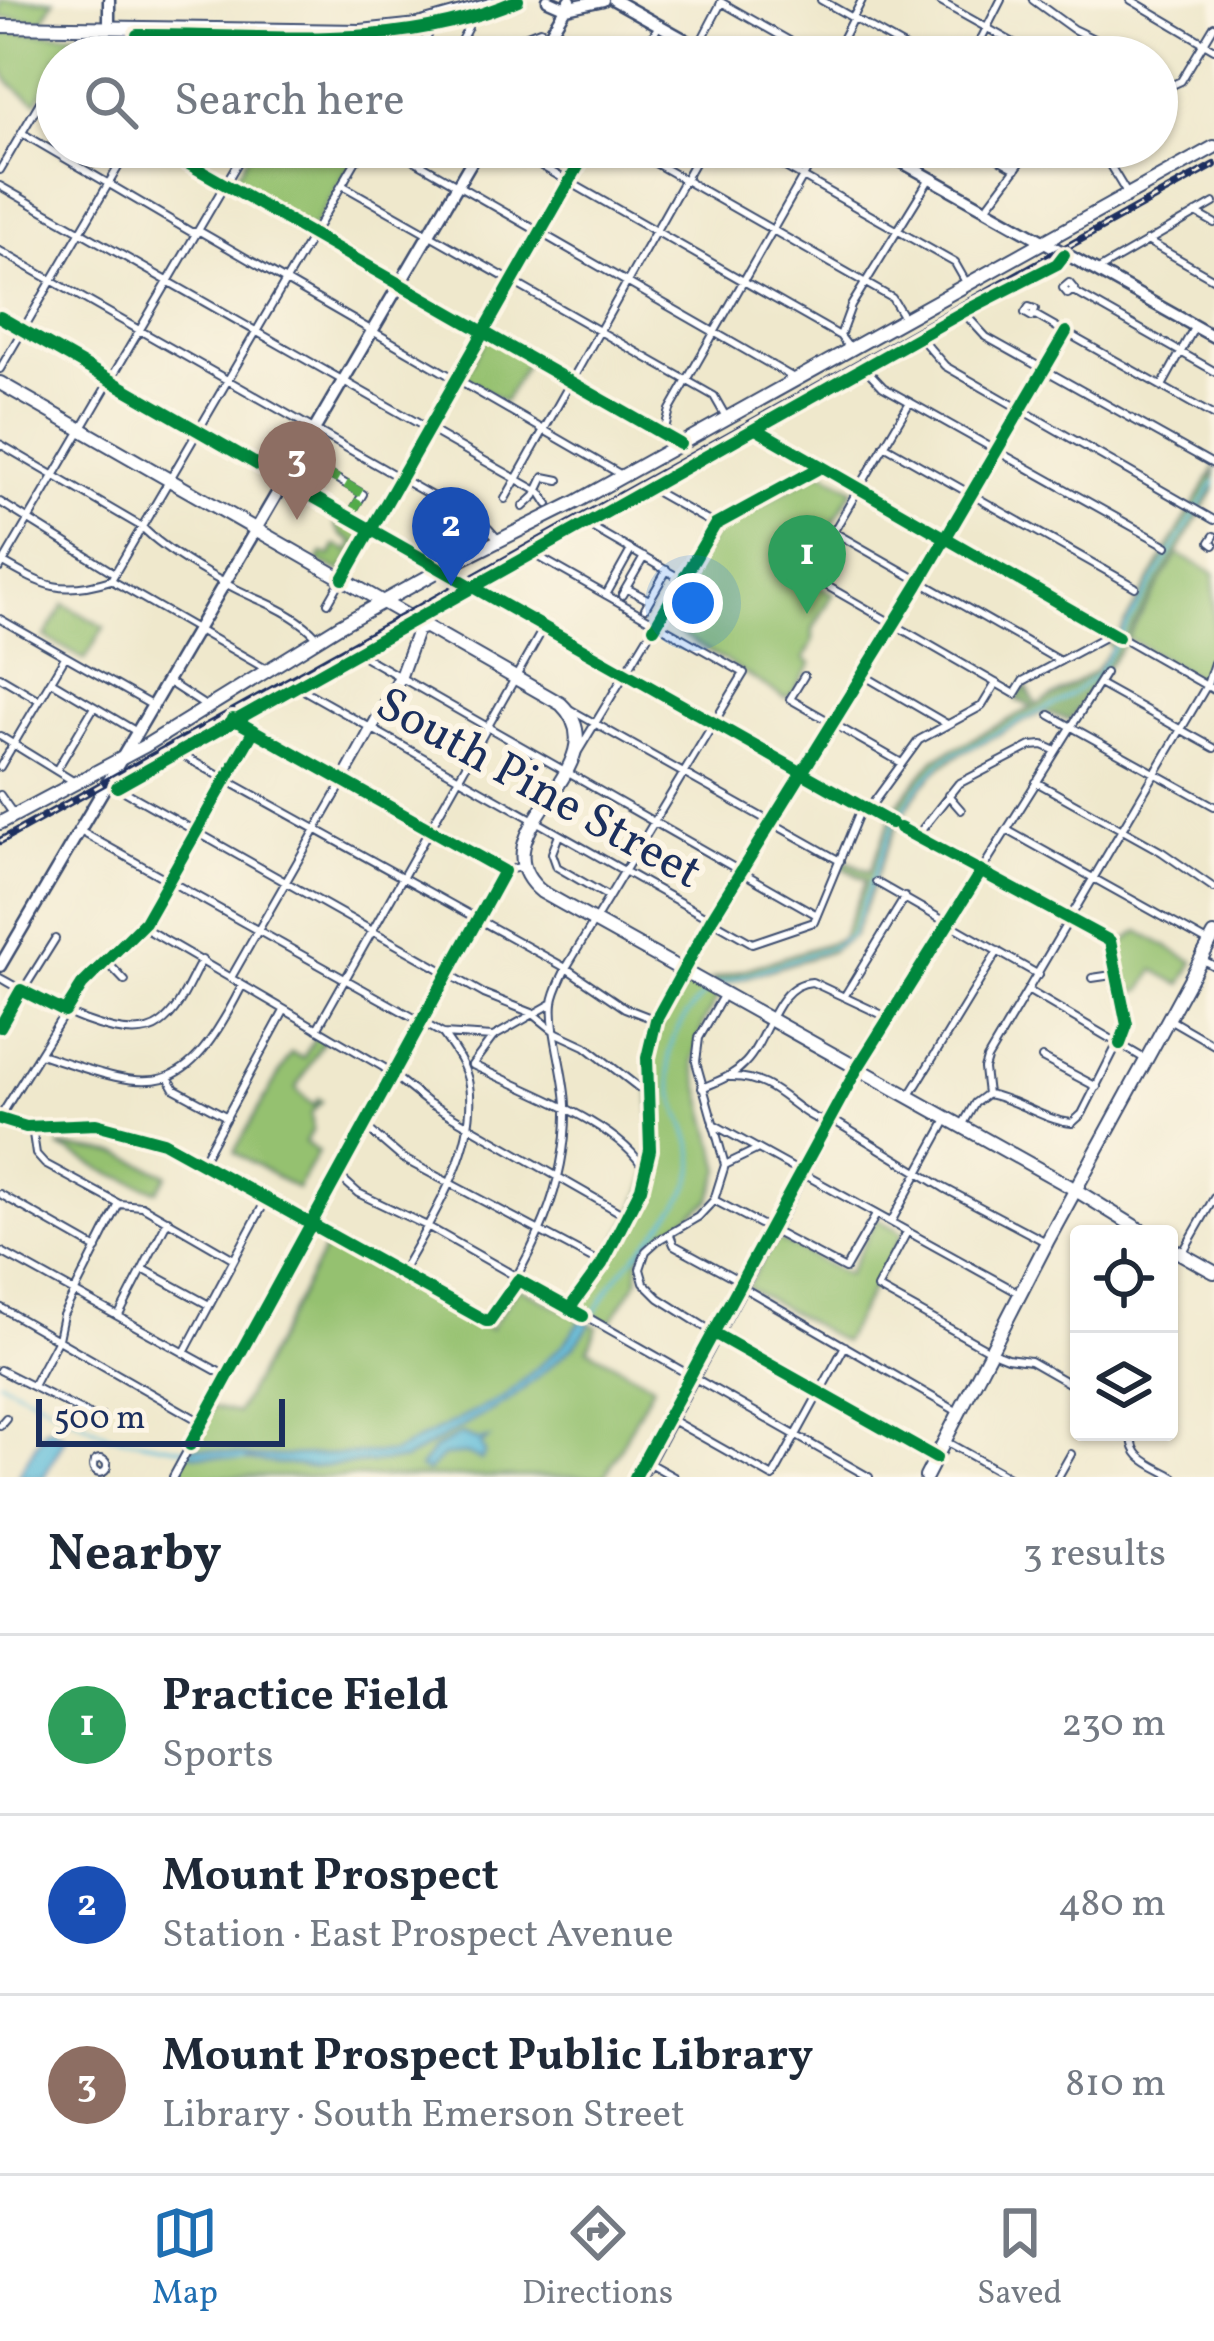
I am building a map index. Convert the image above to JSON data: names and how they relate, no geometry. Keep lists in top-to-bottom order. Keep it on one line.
{"streets":{"street":["South Pine Street"]},"scale_bar":"500 m","page":{"search":"Search here","pins":["3","2","1"],"scale":"500 m","heading":["Nearby","3 results"],"list":[{"mark":"1","name":"Practice Field","note":"Sports","value":"230 m"},{"mark":"2","name":"Mount Prospect","note":"Station · East Prospect Avenue","value":"480 m"},{"mark":"3","name":"Mount Prospect Public Library","note":"Library · South Emerson Street","value":"810 m"}],"nav":["Map","Directions","Saved"]}}
